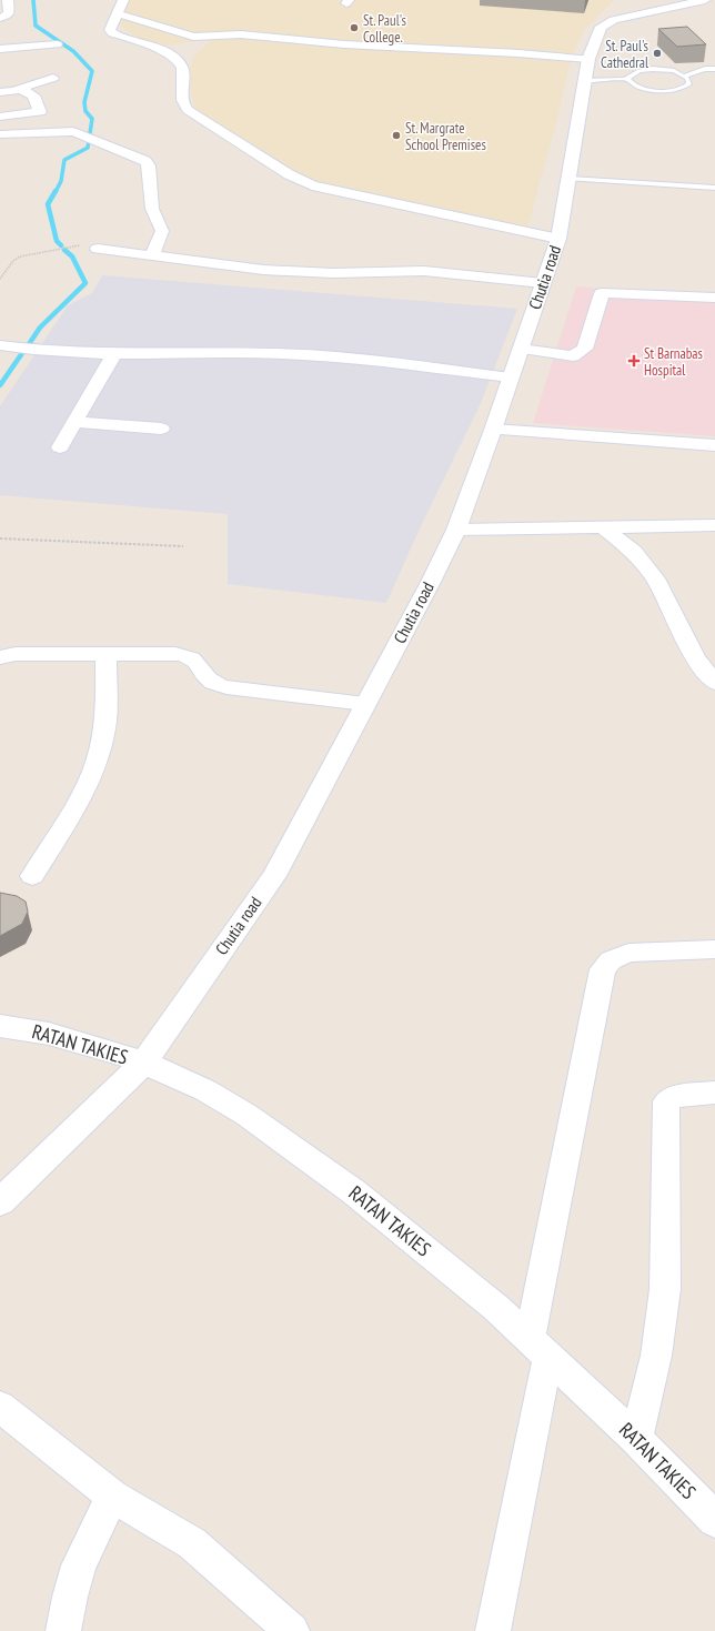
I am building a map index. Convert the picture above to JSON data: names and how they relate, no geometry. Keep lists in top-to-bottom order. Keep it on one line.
{"streets":{"street":["Chutia road","RATAN TAKIES"]},"crossings":[["Chutia road","RATAN TAKIES"]],"places":{"other":["St. Paul's College.","St. Paul's Cathedral","St. Margrate School Premises"],"health":["St Barnabas Hospital"]}}
